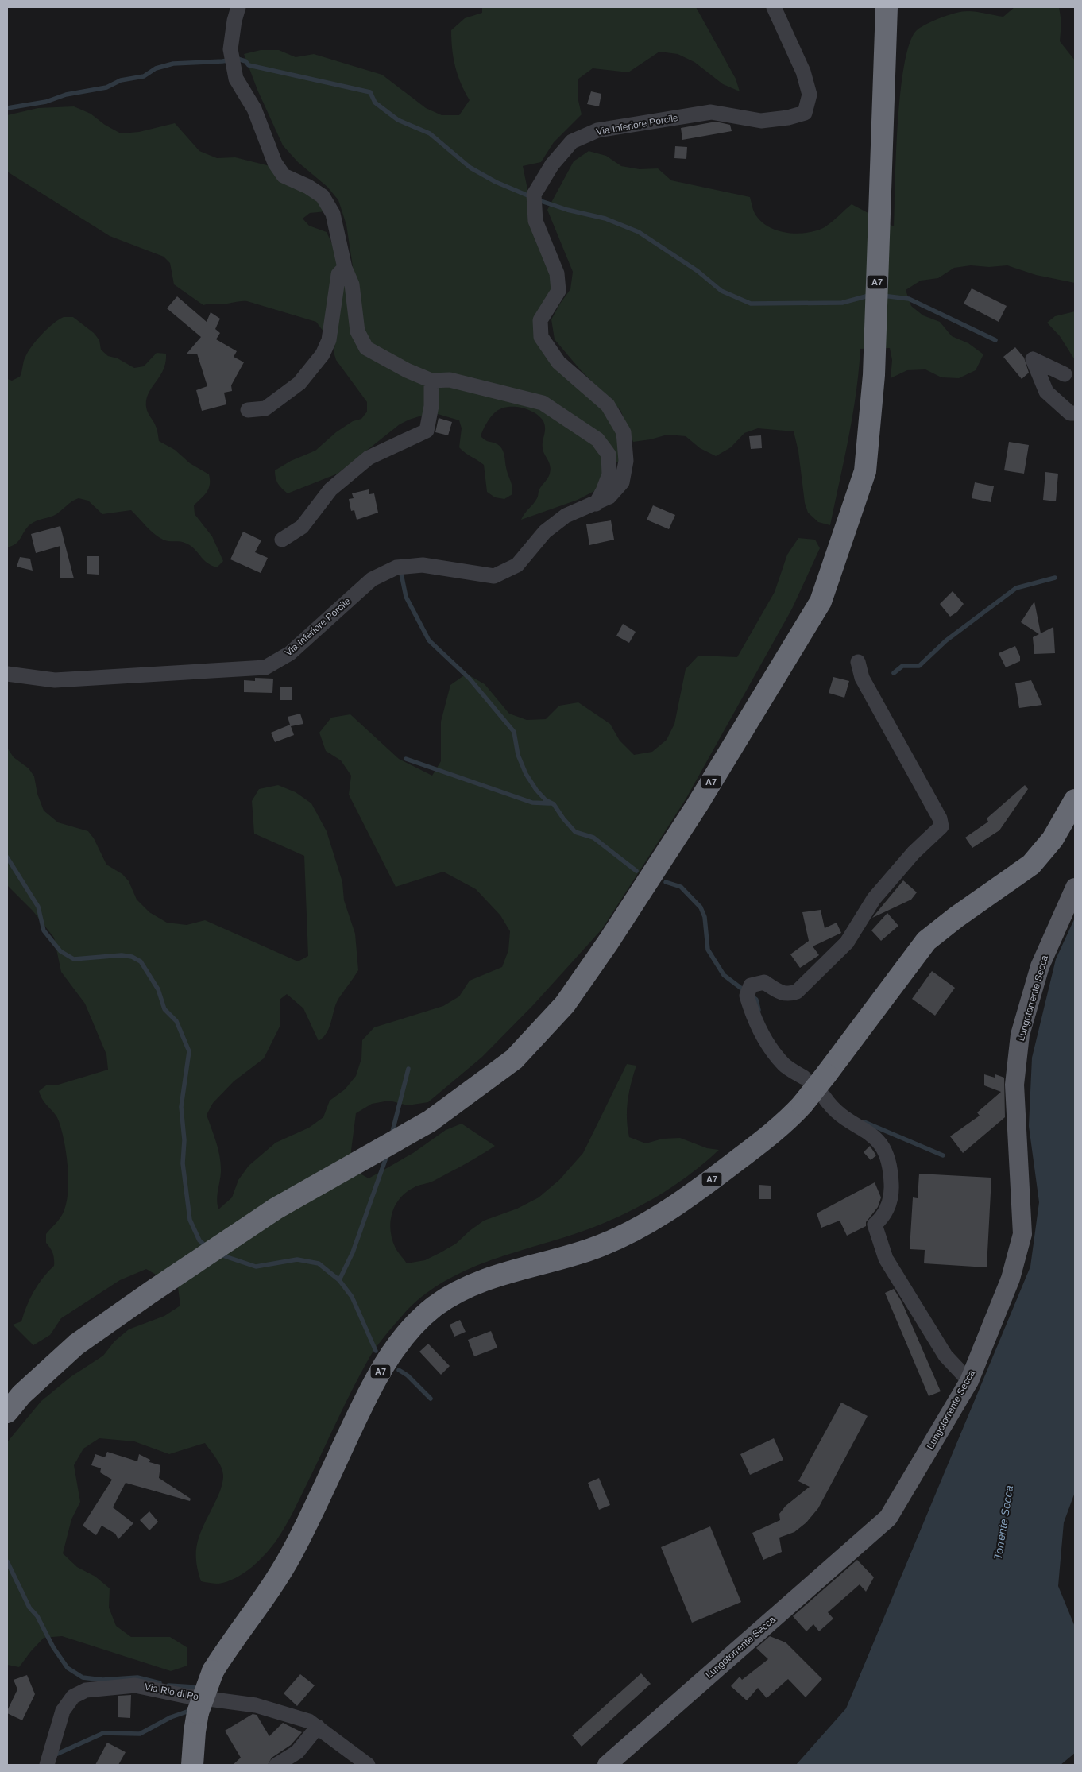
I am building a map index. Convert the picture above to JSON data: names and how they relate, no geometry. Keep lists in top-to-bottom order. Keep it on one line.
{"streets":{"highway":["A7"],"main road":["Lungotorrente Secca"],"street":["Via Inferiore Porcile","Via Rio di Po"]},"water":["Torrente Secca"]}
